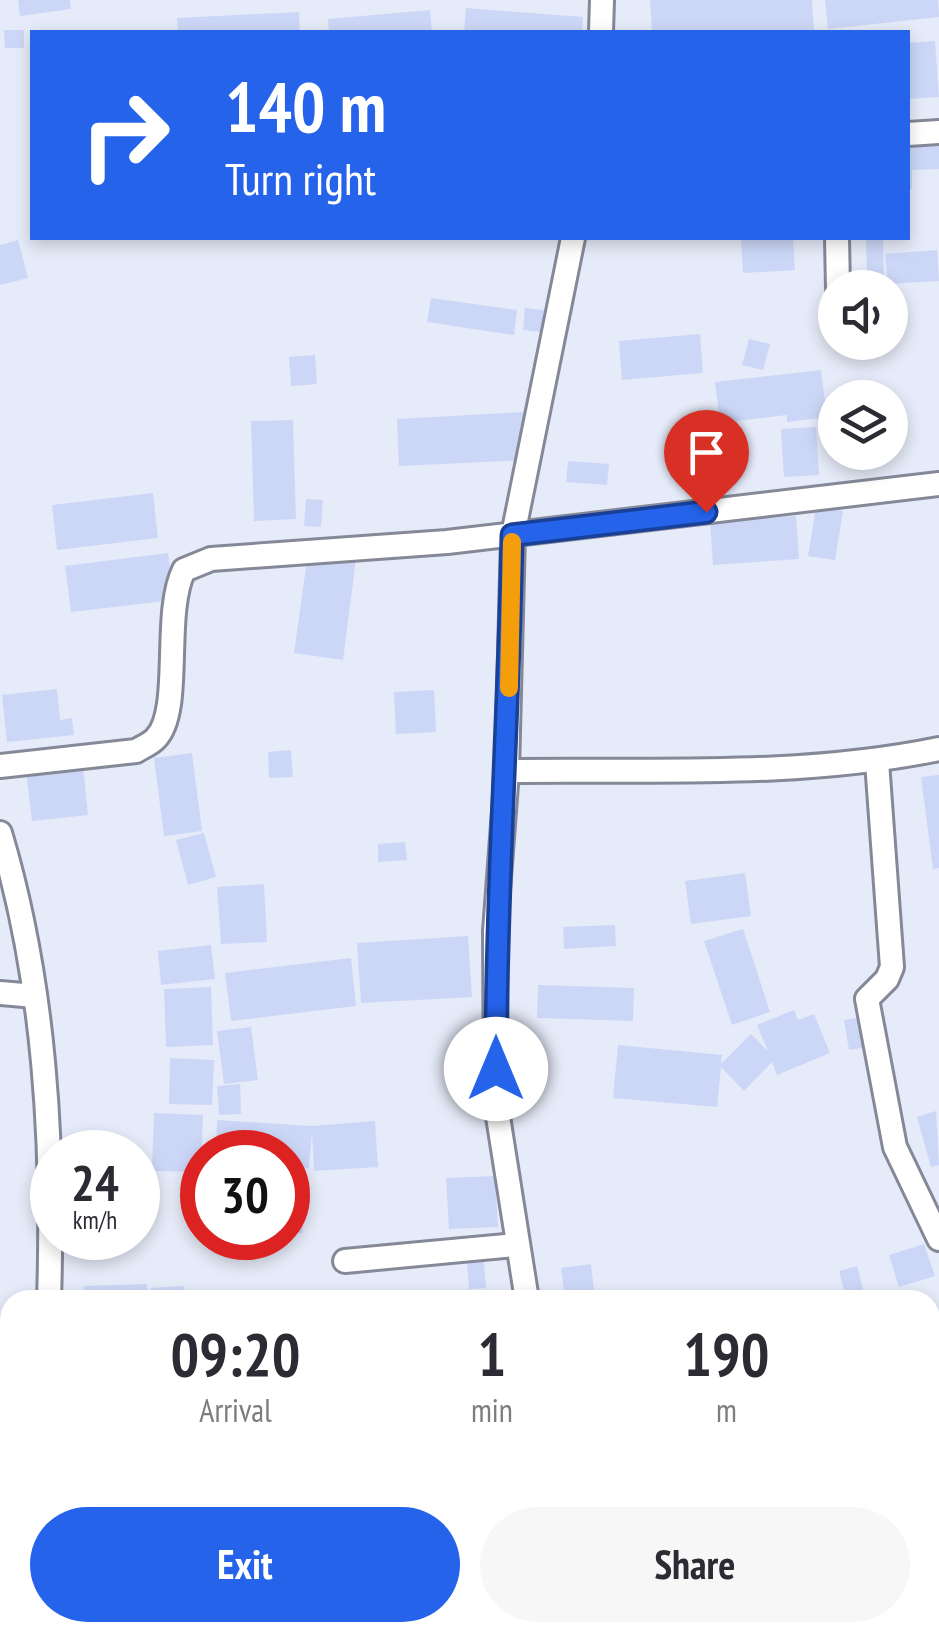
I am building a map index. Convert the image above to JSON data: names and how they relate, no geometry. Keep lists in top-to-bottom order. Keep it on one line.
{"page":{"turn":["140 m","Turn right"],"speed":"24 km/h","limit":"30","eta":["09:20","Arrival","1","min","190","m"],"buttons":["Exit","Share"]}}
